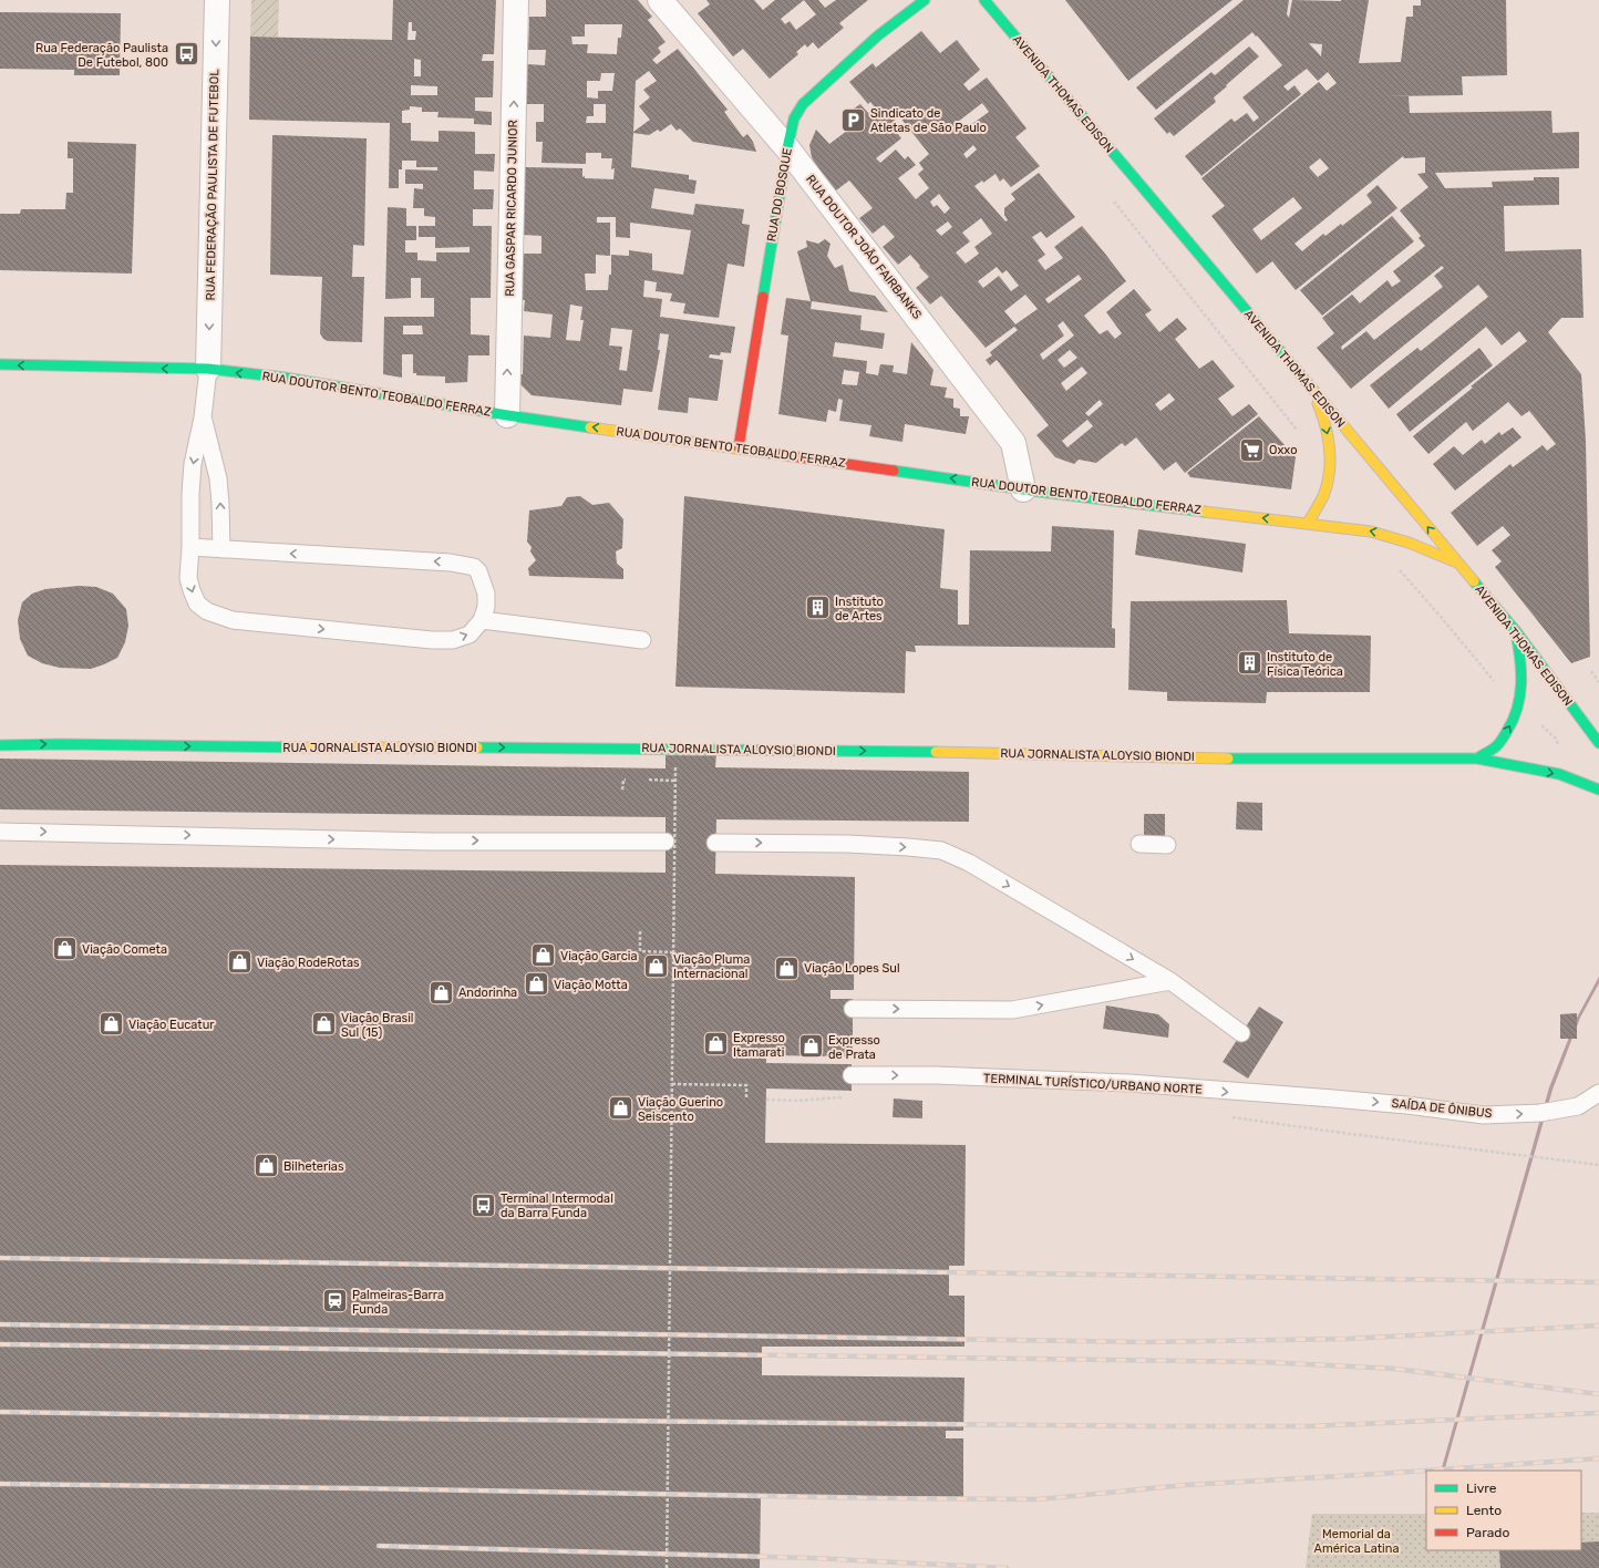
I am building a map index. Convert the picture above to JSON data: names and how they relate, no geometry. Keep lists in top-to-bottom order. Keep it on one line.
{"streets":{"street":["AVENIDA THOMAS EDISON","RUA FEDERAÇÃO PAULISTA DE FUTEBOL","RUA DO BOSQUE","RUA GASPAR RICARDO JUNIOR","RUA DOUTOR JOÃO FAIRBANKS","RUA DOUTOR BENTO TEOBALDO FERRAZ","RUA JORNALISTA ALOYSIO BIONDI"],"lane":["TERMINAL TURÍSTICO/URBANO NORTE","SAÍDA DE ÔNIBUS"]},"crossings":[["AVENIDA THOMAS EDISON","RUA DOUTOR BENTO TEOBALDO FERRAZ"],["RUA FEDERAÇÃO PAULISTA DE FUTEBOL","RUA DOUTOR BENTO TEOBALDO FERRAZ"],["RUA DO BOSQUE","RUA DOUTOR JOÃO FAIRBANKS"],["RUA DO BOSQUE","RUA DOUTOR BENTO TEOBALDO FERRAZ"],["RUA GASPAR RICARDO JUNIOR","RUA DOUTOR BENTO TEOBALDO FERRAZ"],["RUA DOUTOR JOÃO FAIRBANKS","RUA DOUTOR BENTO TEOBALDO FERRAZ"],["TERMINAL TURÍSTICO/URBANO NORTE","SAÍDA DE ÔNIBUS"]],"one_way":["RUA FEDERAÇÃO PAULISTA DE FUTEBOL","RUA GASPAR RICARDO JUNIOR","RUA DOUTOR BENTO TEOBALDO FERRAZ","RUA JORNALISTA ALOYSIO BIONDI","SAÍDA DE ÔNIBUS"],"parks":["Memorial da América Latina"],"places":{"bus stop":["Rua Federação Paulista De Futebol, 800","Terminal Intermodal da Barra Funda"],"parking":["Sindicato de Atletas de São Paulo"],"supermarket":["Oxxo"],"building":["Instituto de Artes","Instituto de Física Teórica"],"shop":["Viação Cometa","Viação Garcia","Viação RodeRotas","Viação Pluma Internacional","Viação Lopes Sul","Viação Motta","Andorinha","Viação Eucatur","Viação Brasil Sul (15)","Expresso Itamarati","Expresso de Prata","Viação Guerino Seiscento","Bilheterias"],"station":["Palmeiras-Barra Funda"]},"legend":["Livre","Lento","Parado"]}
